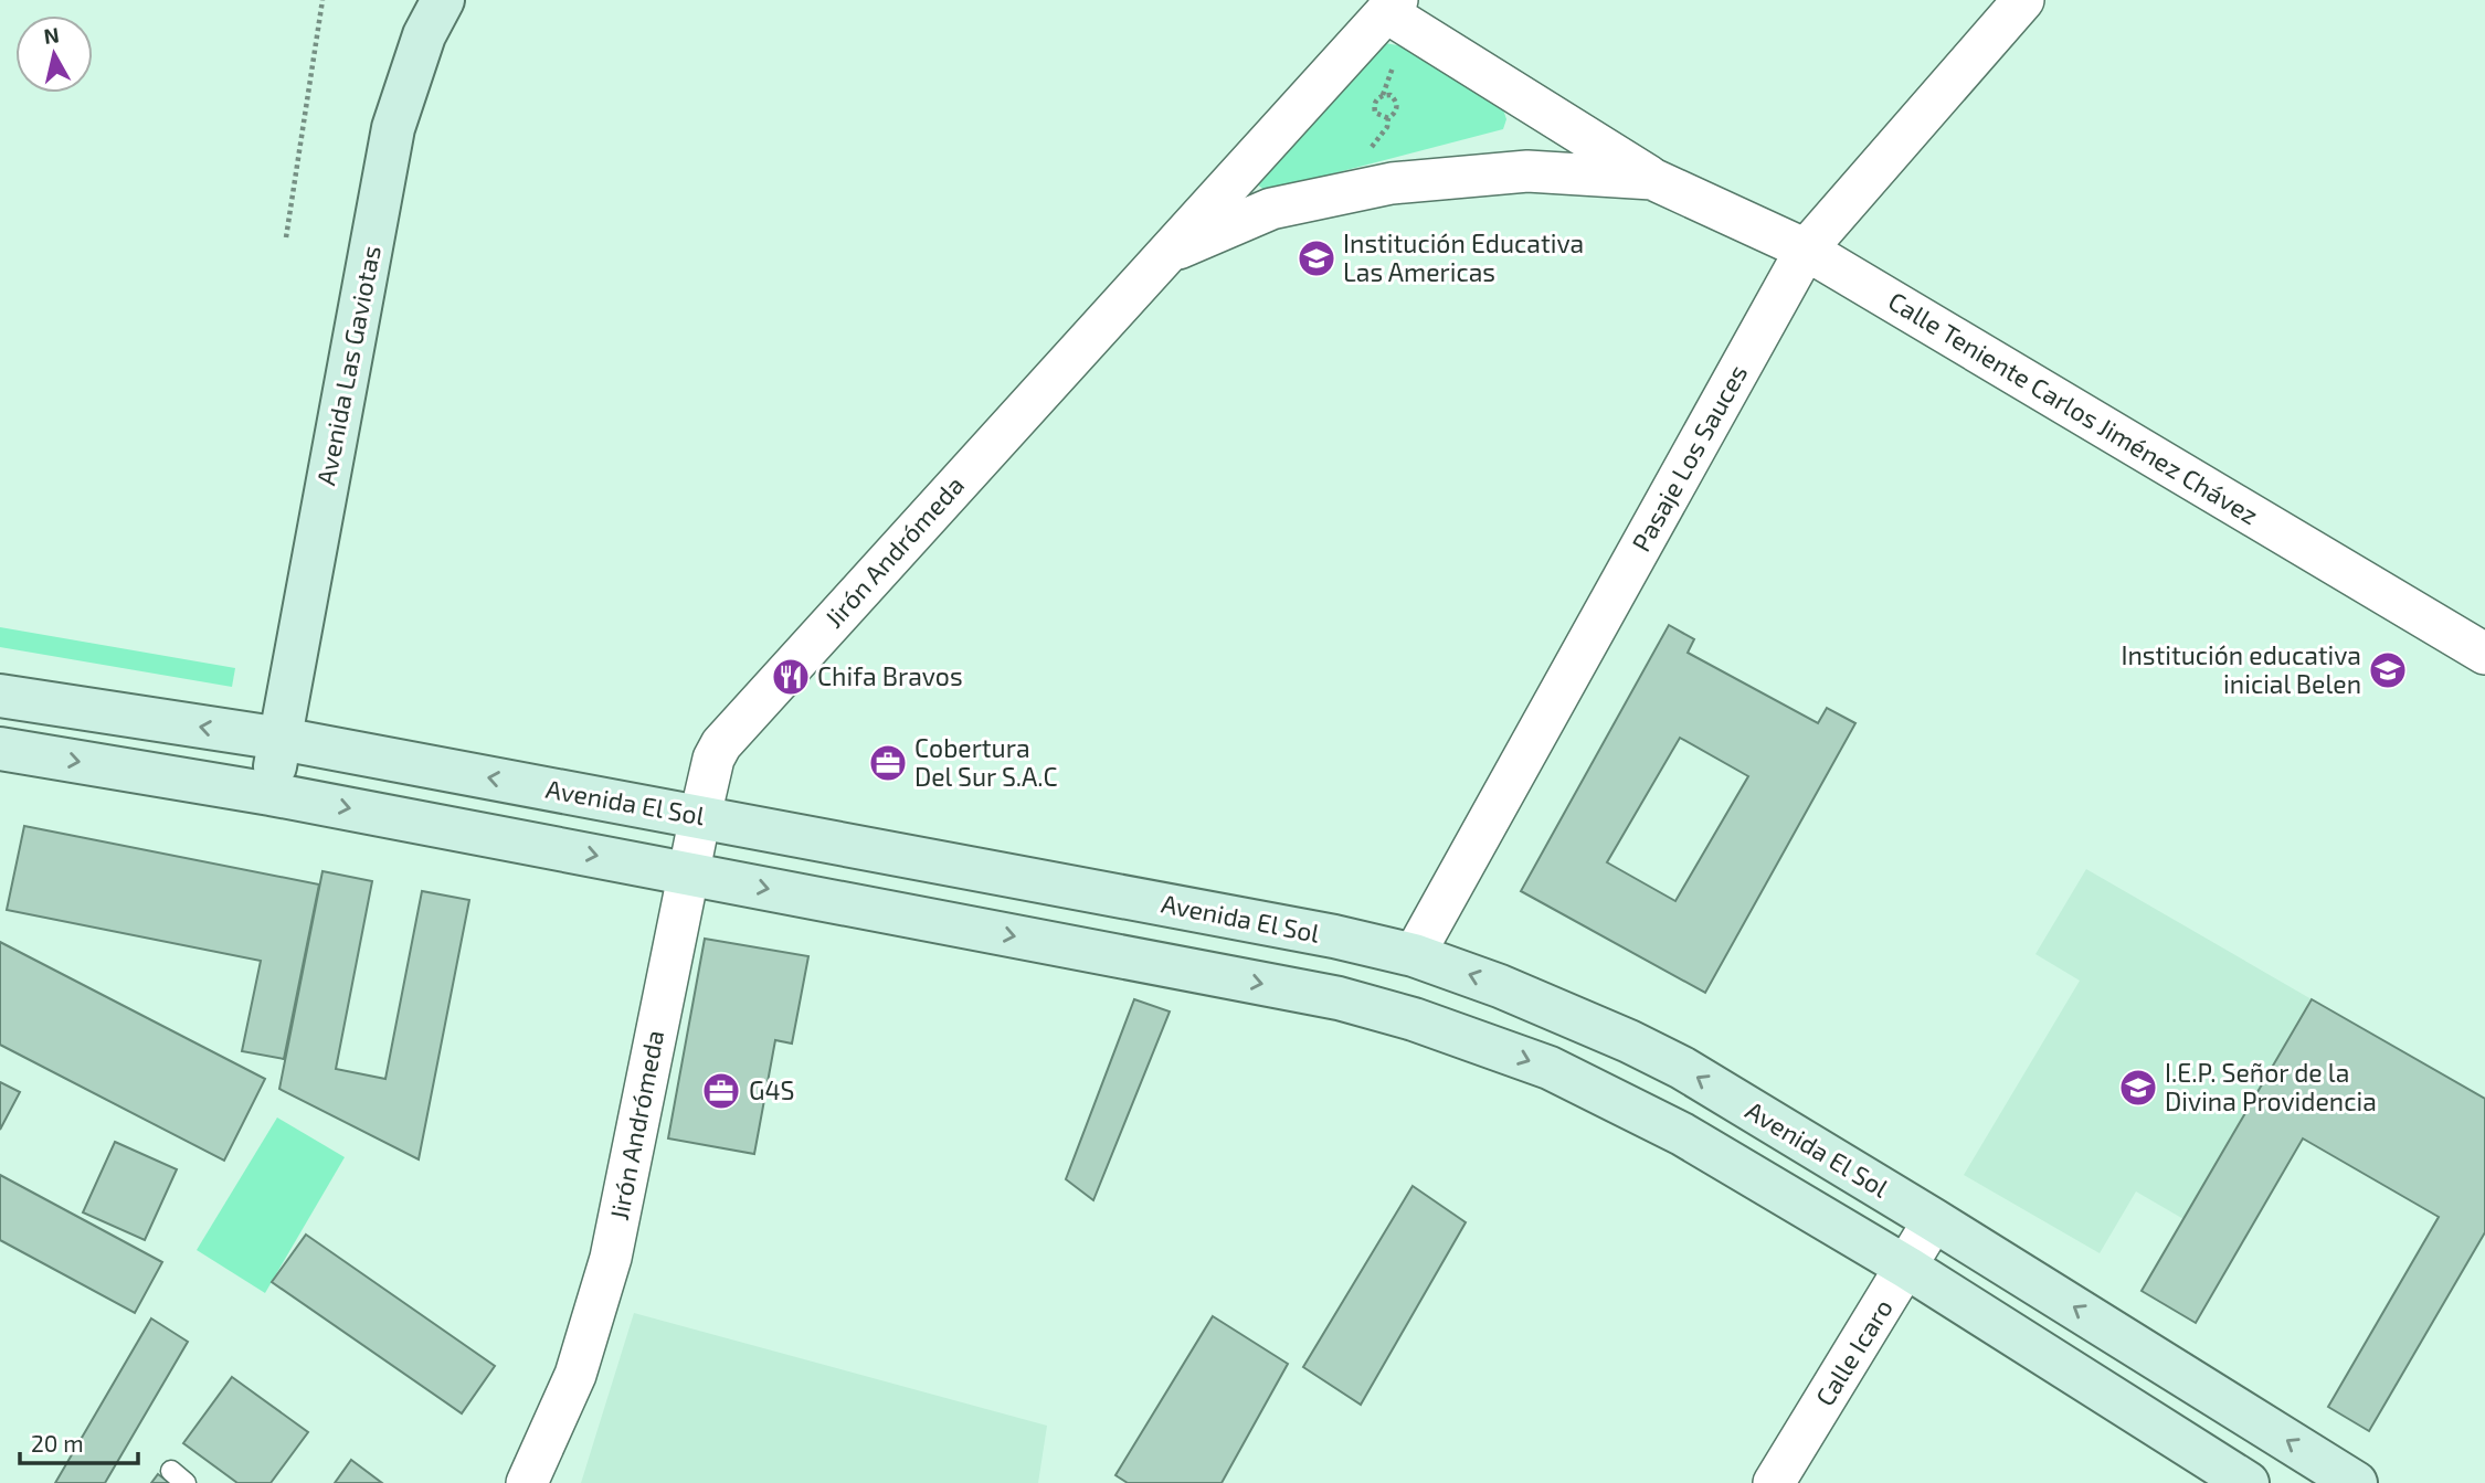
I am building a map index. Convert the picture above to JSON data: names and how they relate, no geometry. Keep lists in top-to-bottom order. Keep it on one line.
{"streets":{"main road":["Avenida Las Gaviotas","Avenida El Sol"],"street":["Calle Teniente Carlos Jiménez Chávez","Pasaje Los Sauces","Jirón Andrómeda","Calle Icaro"]},"crossings":[["Avenida Las Gaviotas","Avenida El Sol"],["Calle Teniente Carlos Jiménez Chávez","Pasaje Los Sauces"],["Calle Teniente Carlos Jiménez Chávez","Jirón Andrómeda"],["Pasaje Los Sauces","Avenida El Sol"],["Jirón Andrómeda","Avenida El Sol"],["Avenida El Sol","Calle Icaro"]],"places":{"school or university":["Institución Educativa Las Americas","Institución educativa inicial Belen","I.E.P. Señor de la Divina Providencia"],"restaurant":["Chifa Bravos"],"office":["Cobertura Del Sur S.A.C","G4S"]},"scale_bar":"20 m","north":"top"}
